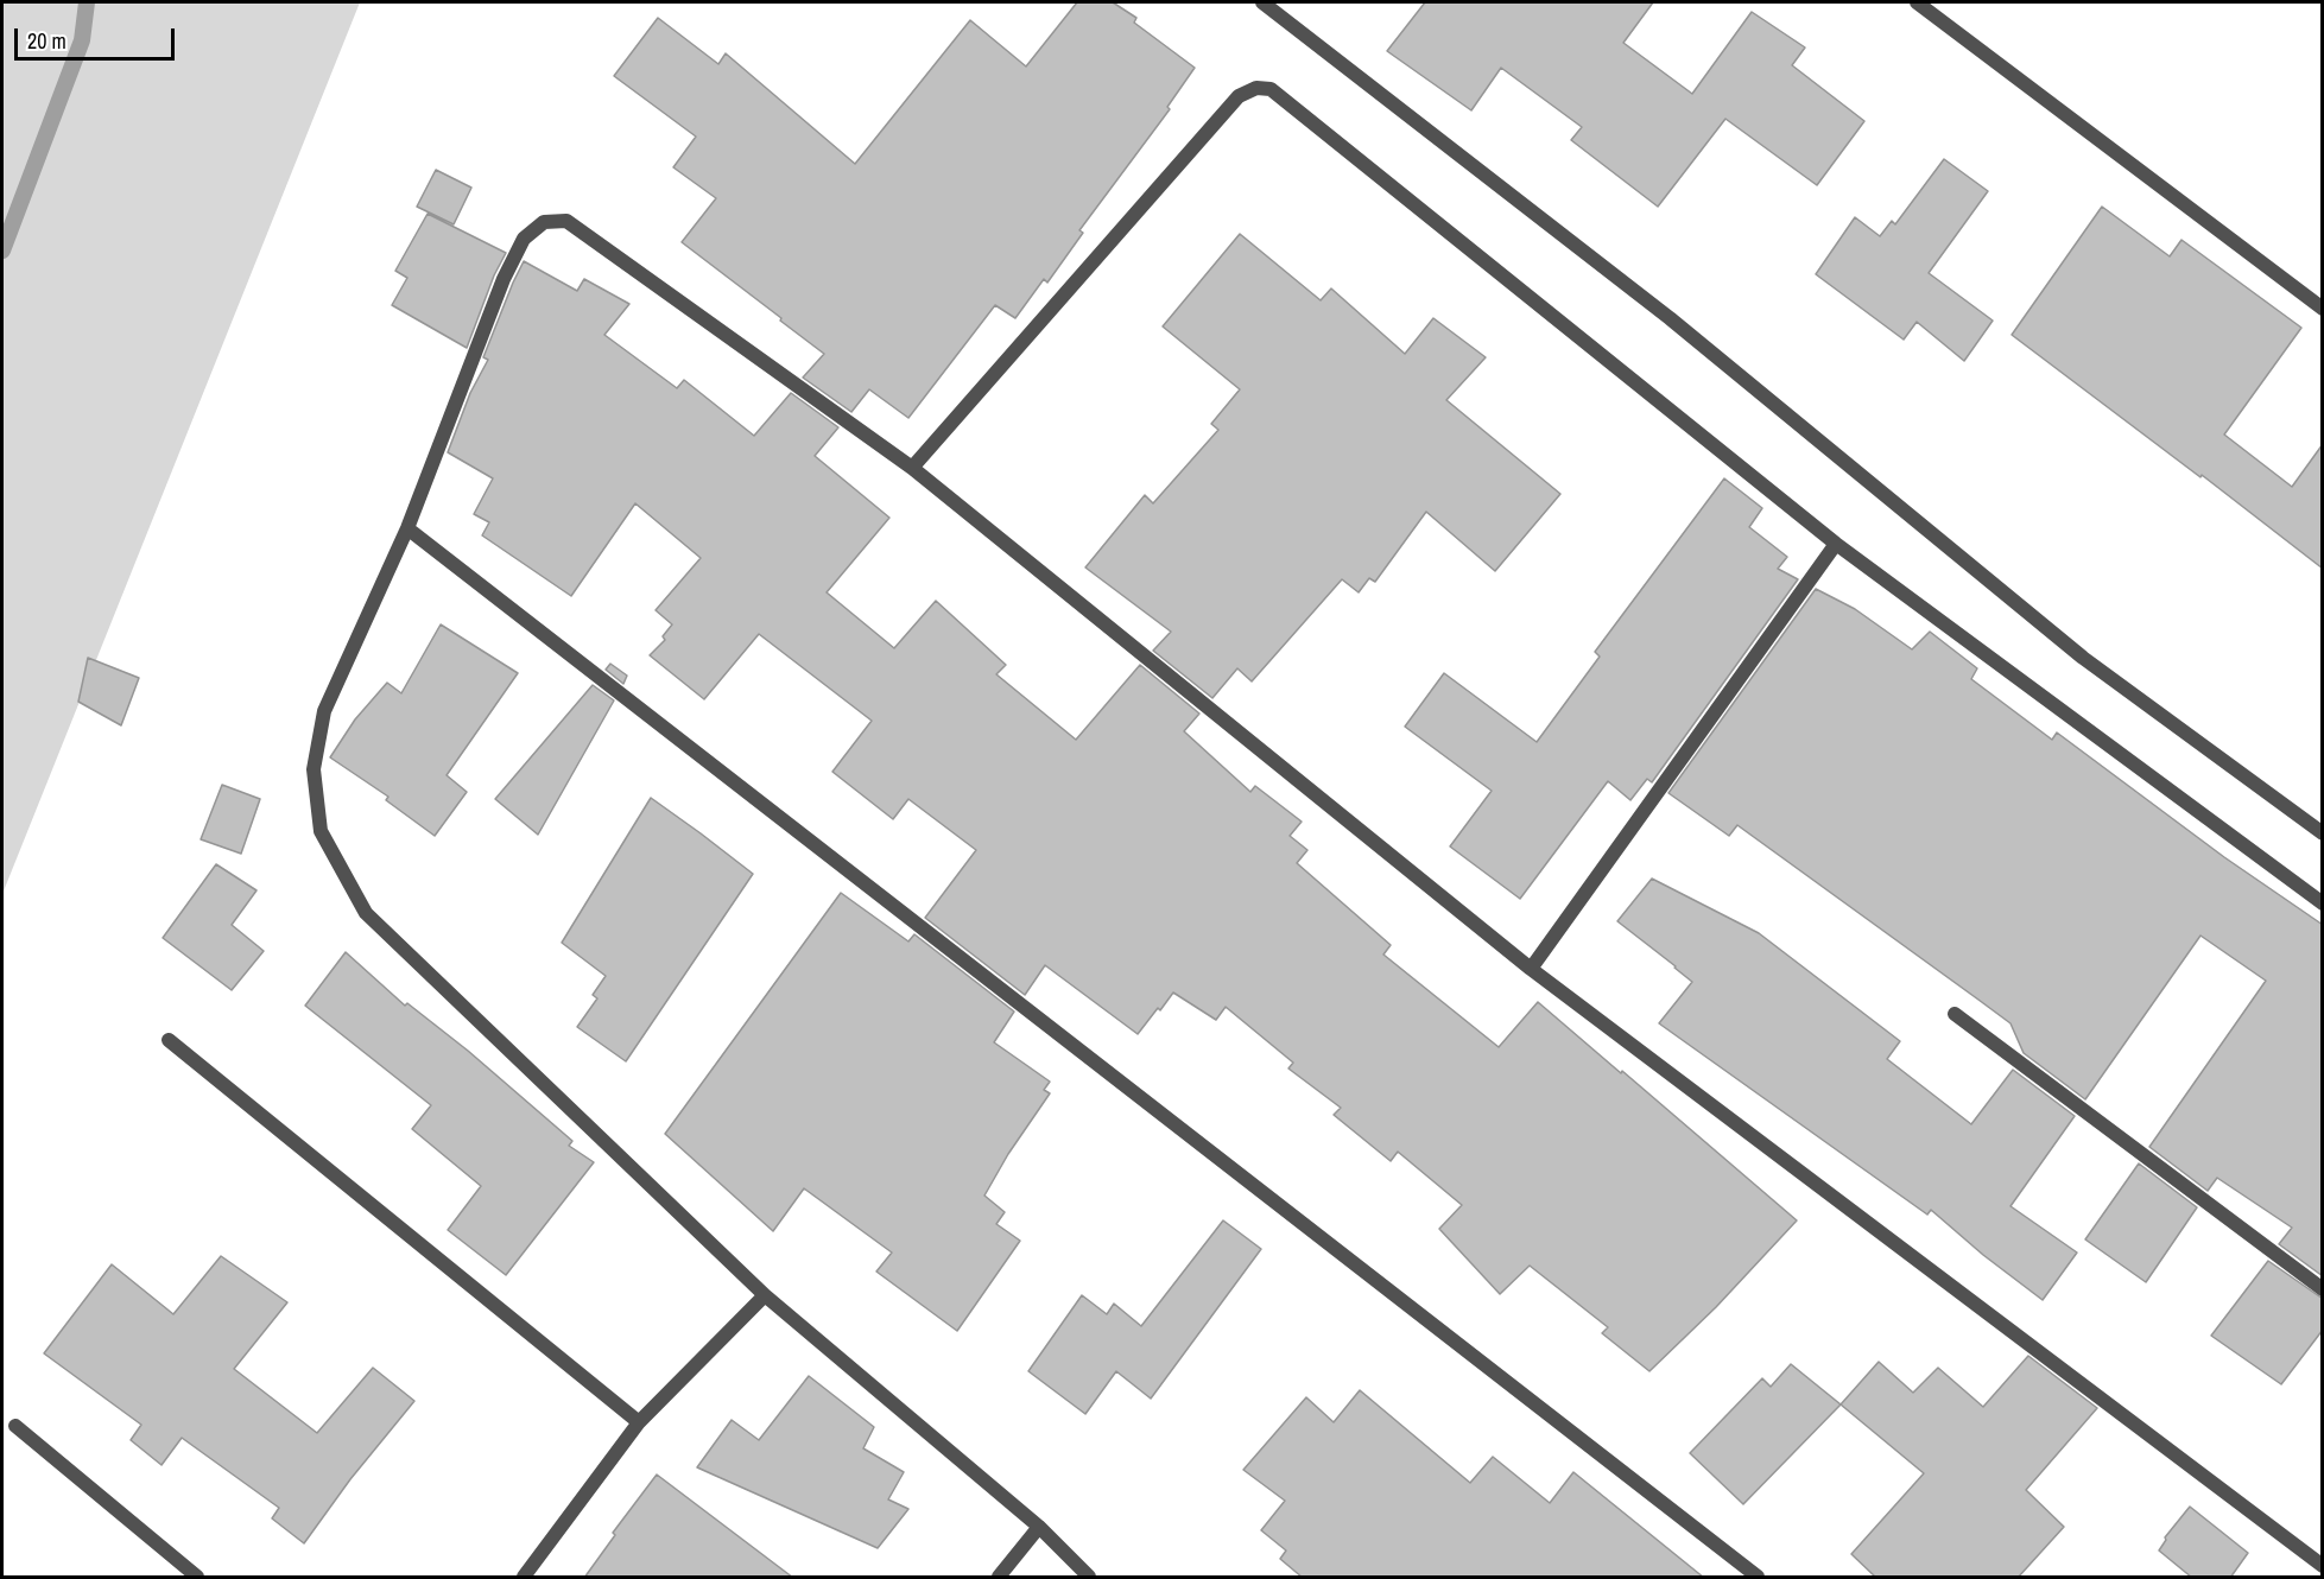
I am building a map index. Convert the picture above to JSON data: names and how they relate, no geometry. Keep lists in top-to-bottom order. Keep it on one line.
{"scale_bar":"20 m"}
